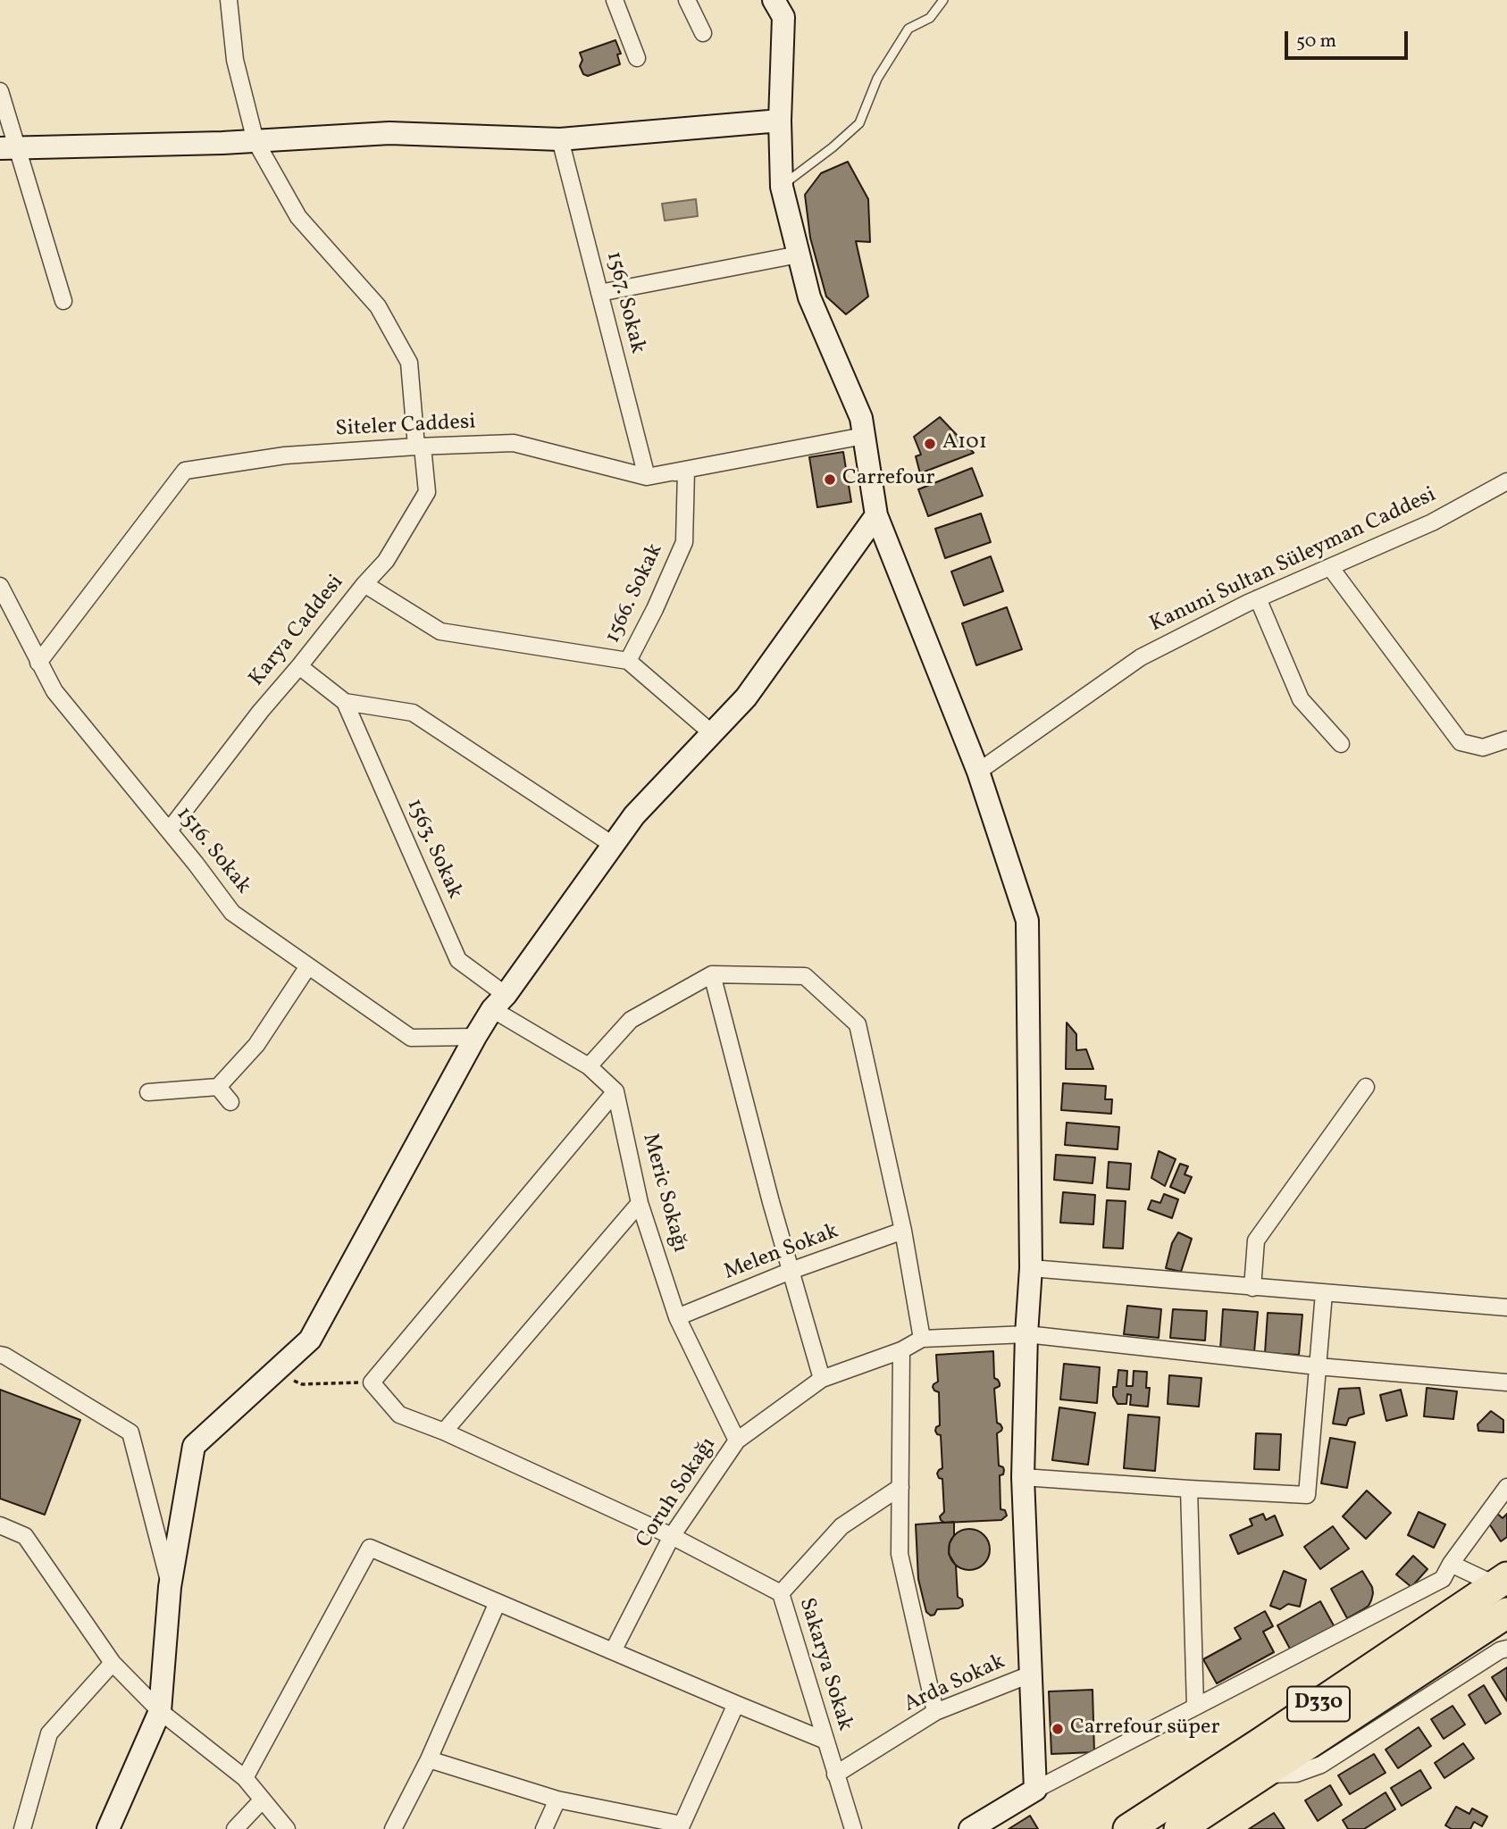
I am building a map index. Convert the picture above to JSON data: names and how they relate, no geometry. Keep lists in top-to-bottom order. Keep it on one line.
{"streets":{"highway":["D330"],"street":["1567. Sokak","Siteler Caddesi","Kanuni Sultan Süleyman Caddesi","1566. Sokak","Karya Caddesi","1563. Sokak","1516. Sokak","Meric Sokağı","Melen Sokak","Coruh Sokağı","Sakarya Sokak","Arda Sokak"]},"crossings":[["1567. Sokak","Siteler Caddesi"],["1567. Sokak","1566. Sokak"],["Siteler Caddesi","1566. Sokak"],["Siteler Caddesi","Karya Caddesi"],["Siteler Caddesi","1516. Sokak"],["Karya Caddesi","1516. Sokak"],["Meric Sokağı","Melen Sokak"],["Meric Sokağı","Coruh Sokağı"],["Coruh Sokağı","Sakarya Sokak"],["Sakarya Sokak","Arda Sokak"]],"places":["A101","Carrefour","Carrefour süper"],"scale_bar":"50 m"}
